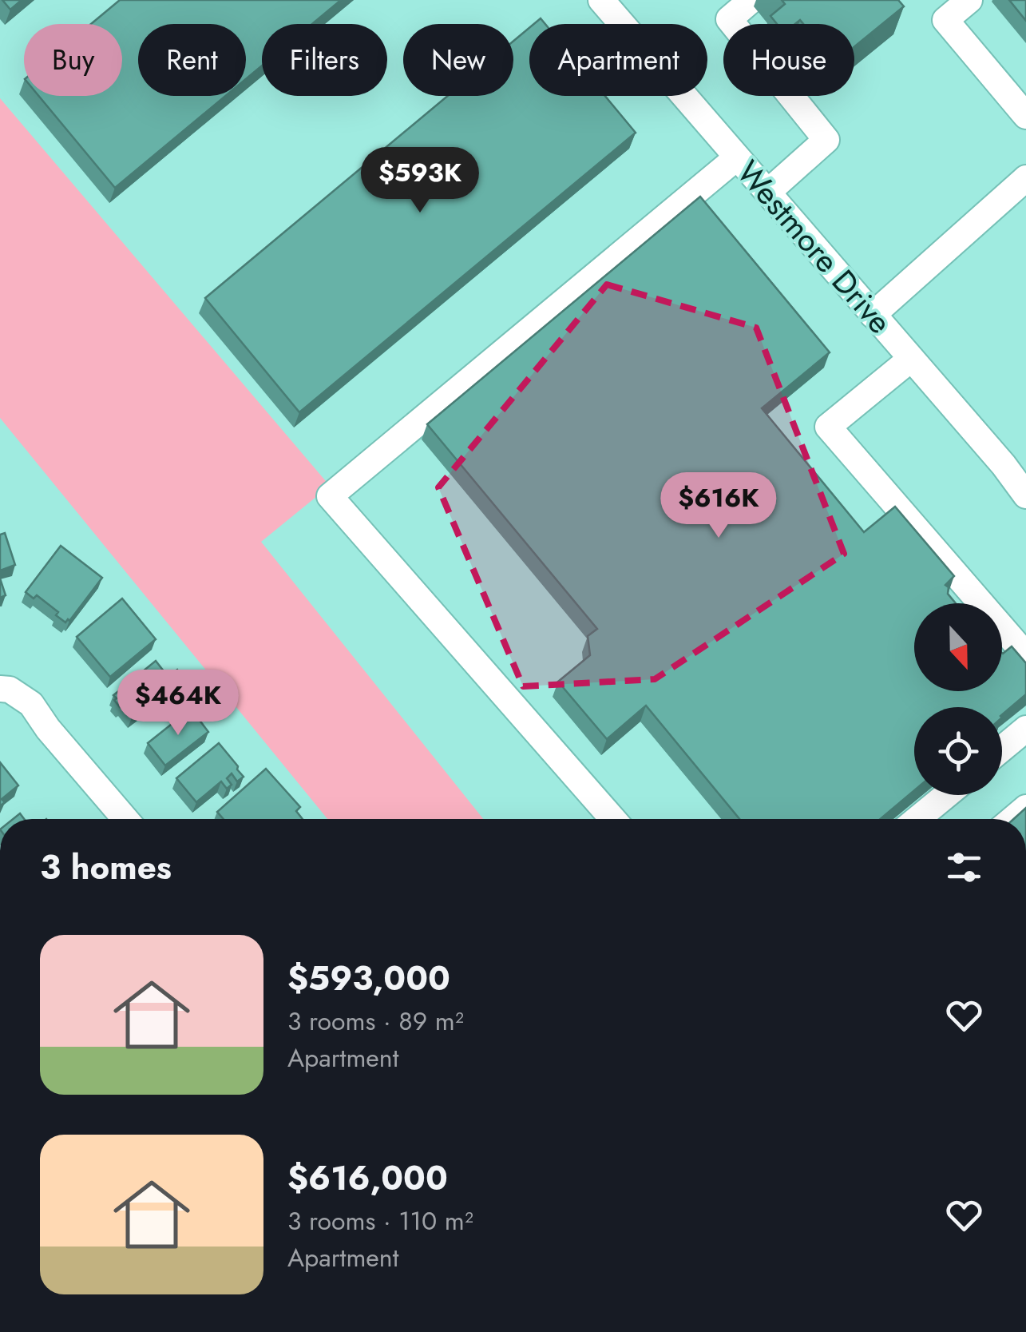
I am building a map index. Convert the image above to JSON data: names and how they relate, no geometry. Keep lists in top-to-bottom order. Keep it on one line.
{"streets":{"street":["Westmore Drive"]},"north":"bottom","page":{"chip":["Buy","Rent","Filters","New","Apartment","House"],"price":["$593K","$616K","$464K"],"heading":"3 homes","list":[{"name":"$593,000","note":"3 rooms · 89 m² · Apartment"},{"name":"$616,000","note":"3 rooms · 110 m² · Apartment"}]}}
